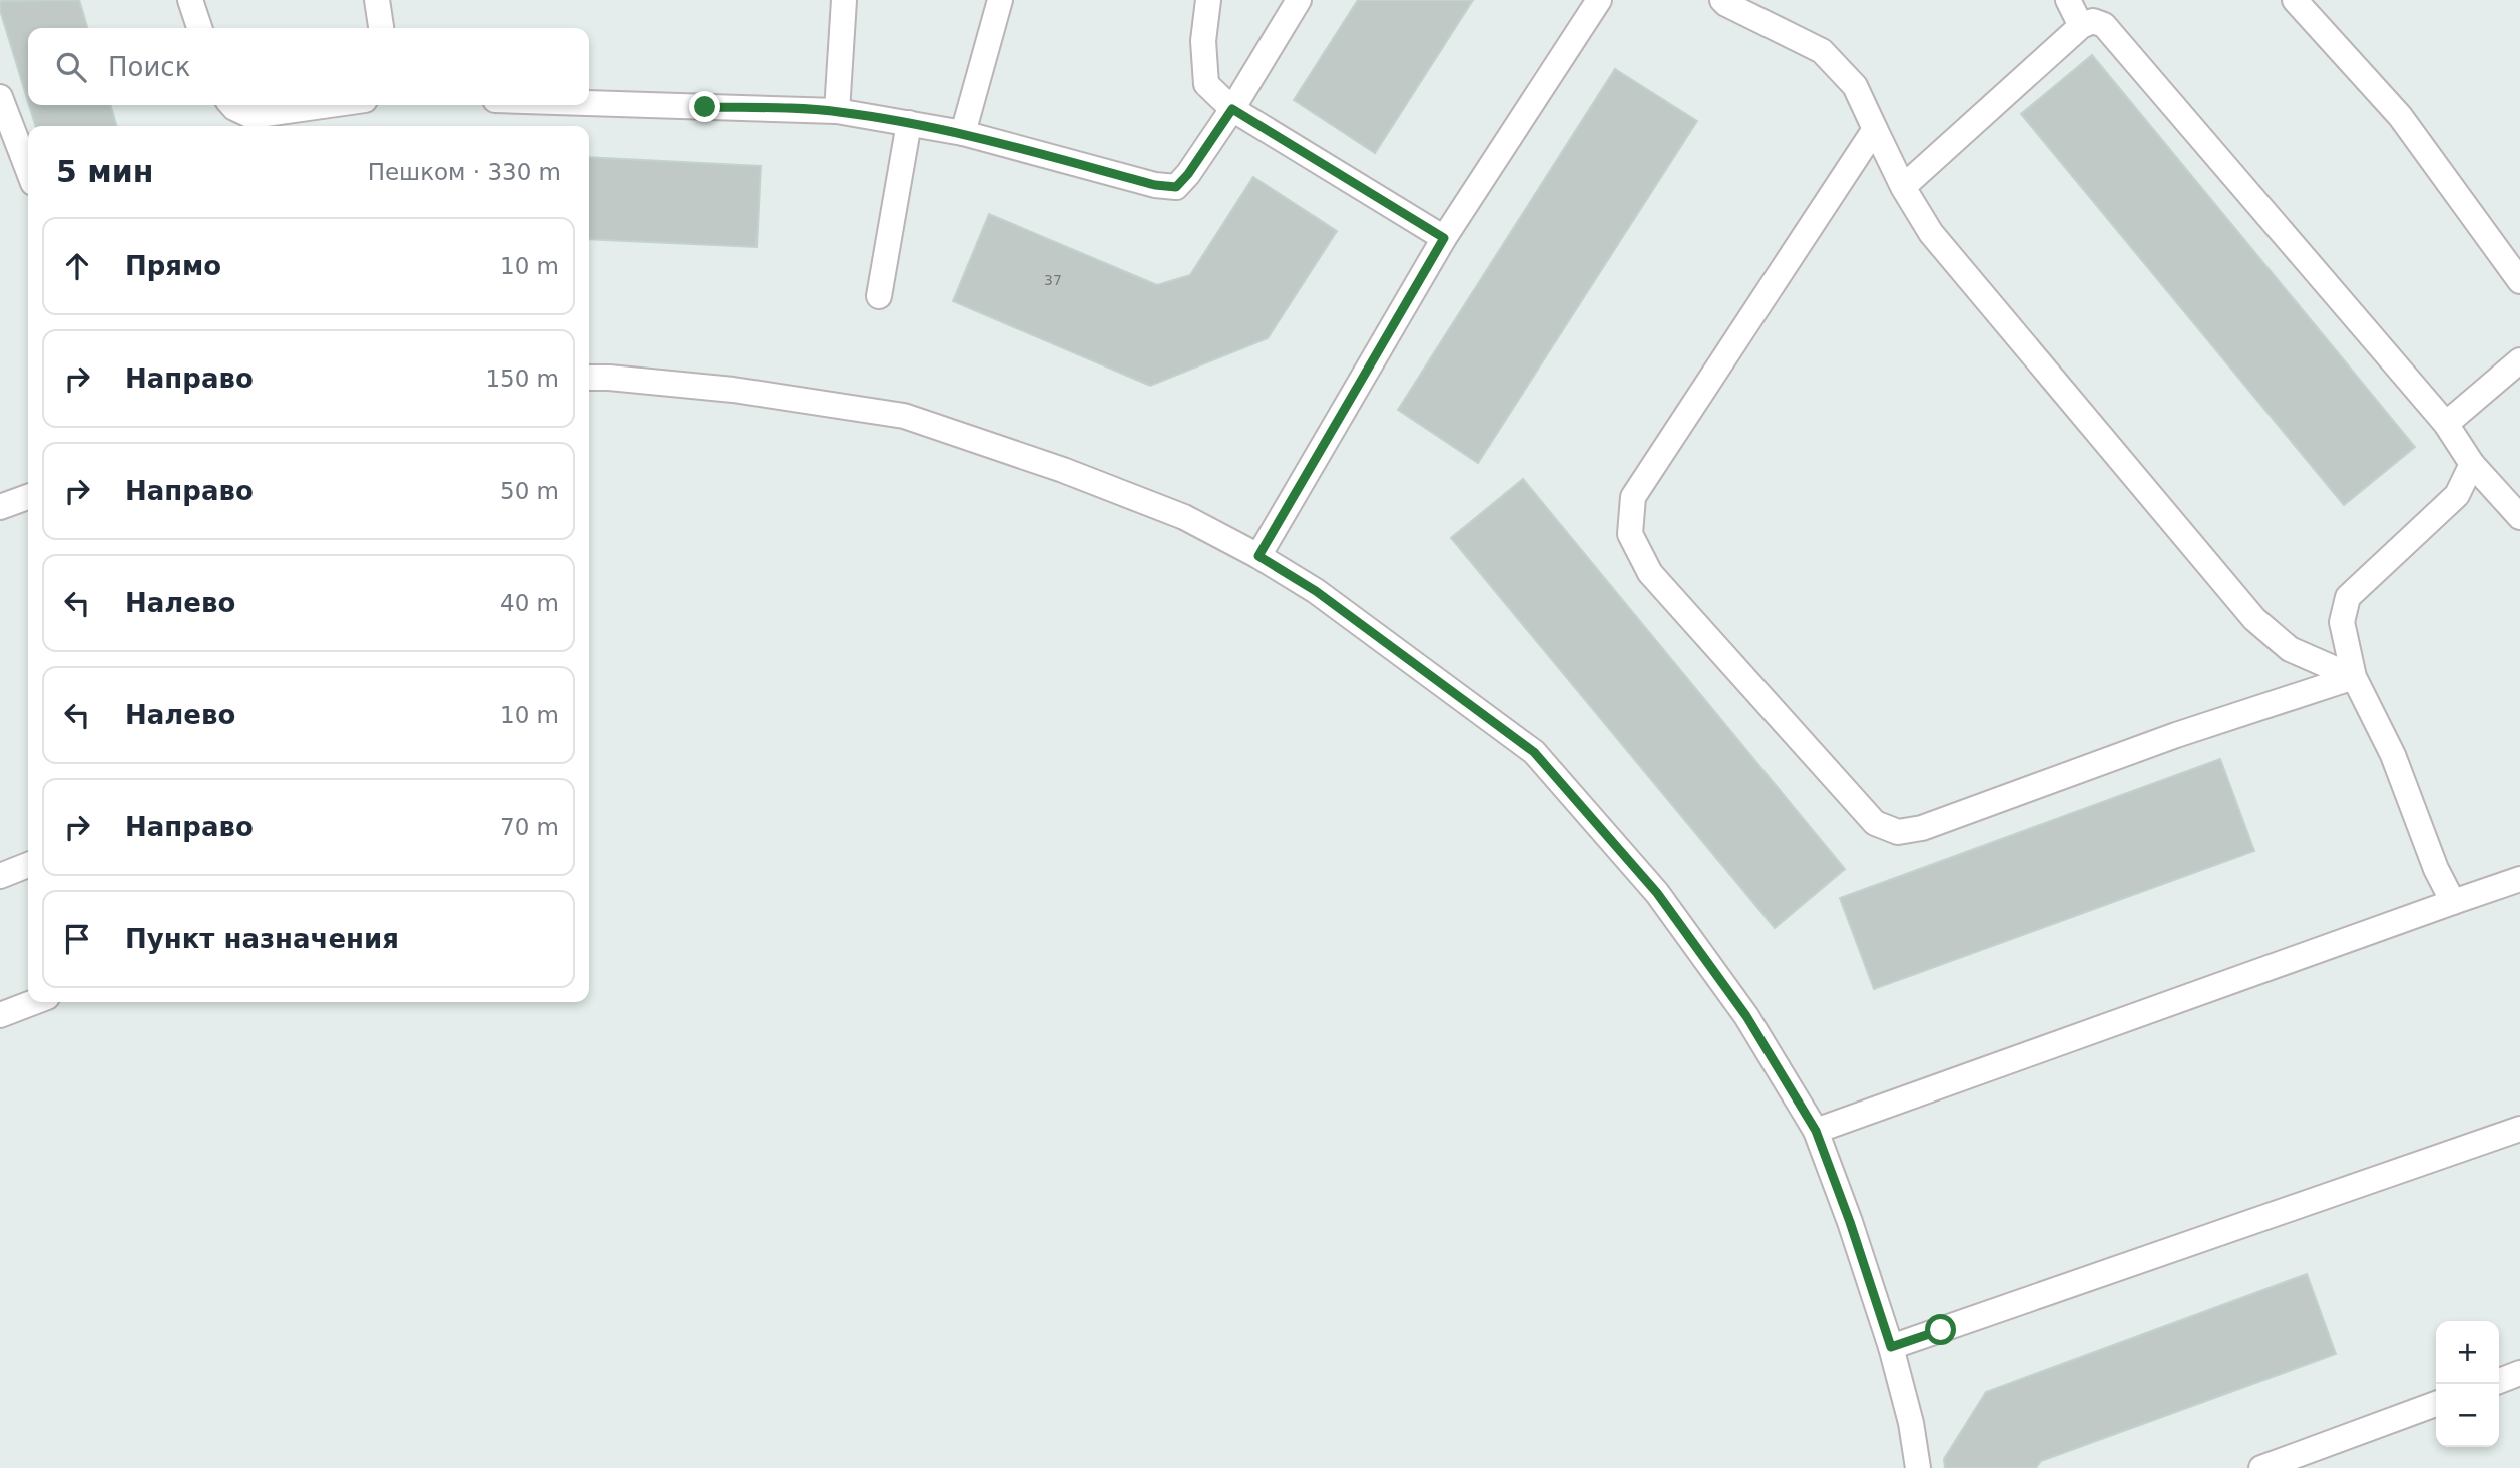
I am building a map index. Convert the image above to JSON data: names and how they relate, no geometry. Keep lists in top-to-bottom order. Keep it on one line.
{"house_numbers":["37"],"page":{"search":"Поиск","heading":["5 мин","Пешком · 330 m"],"list":[["Прямо","10 m"],["Направо","150 m"],["Направо","50 m"],["Налево","40 m"],["Налево","10 m"],["Направо","70 m"],"Пункт назначения"],"map_buttons":["+","−"]}}
